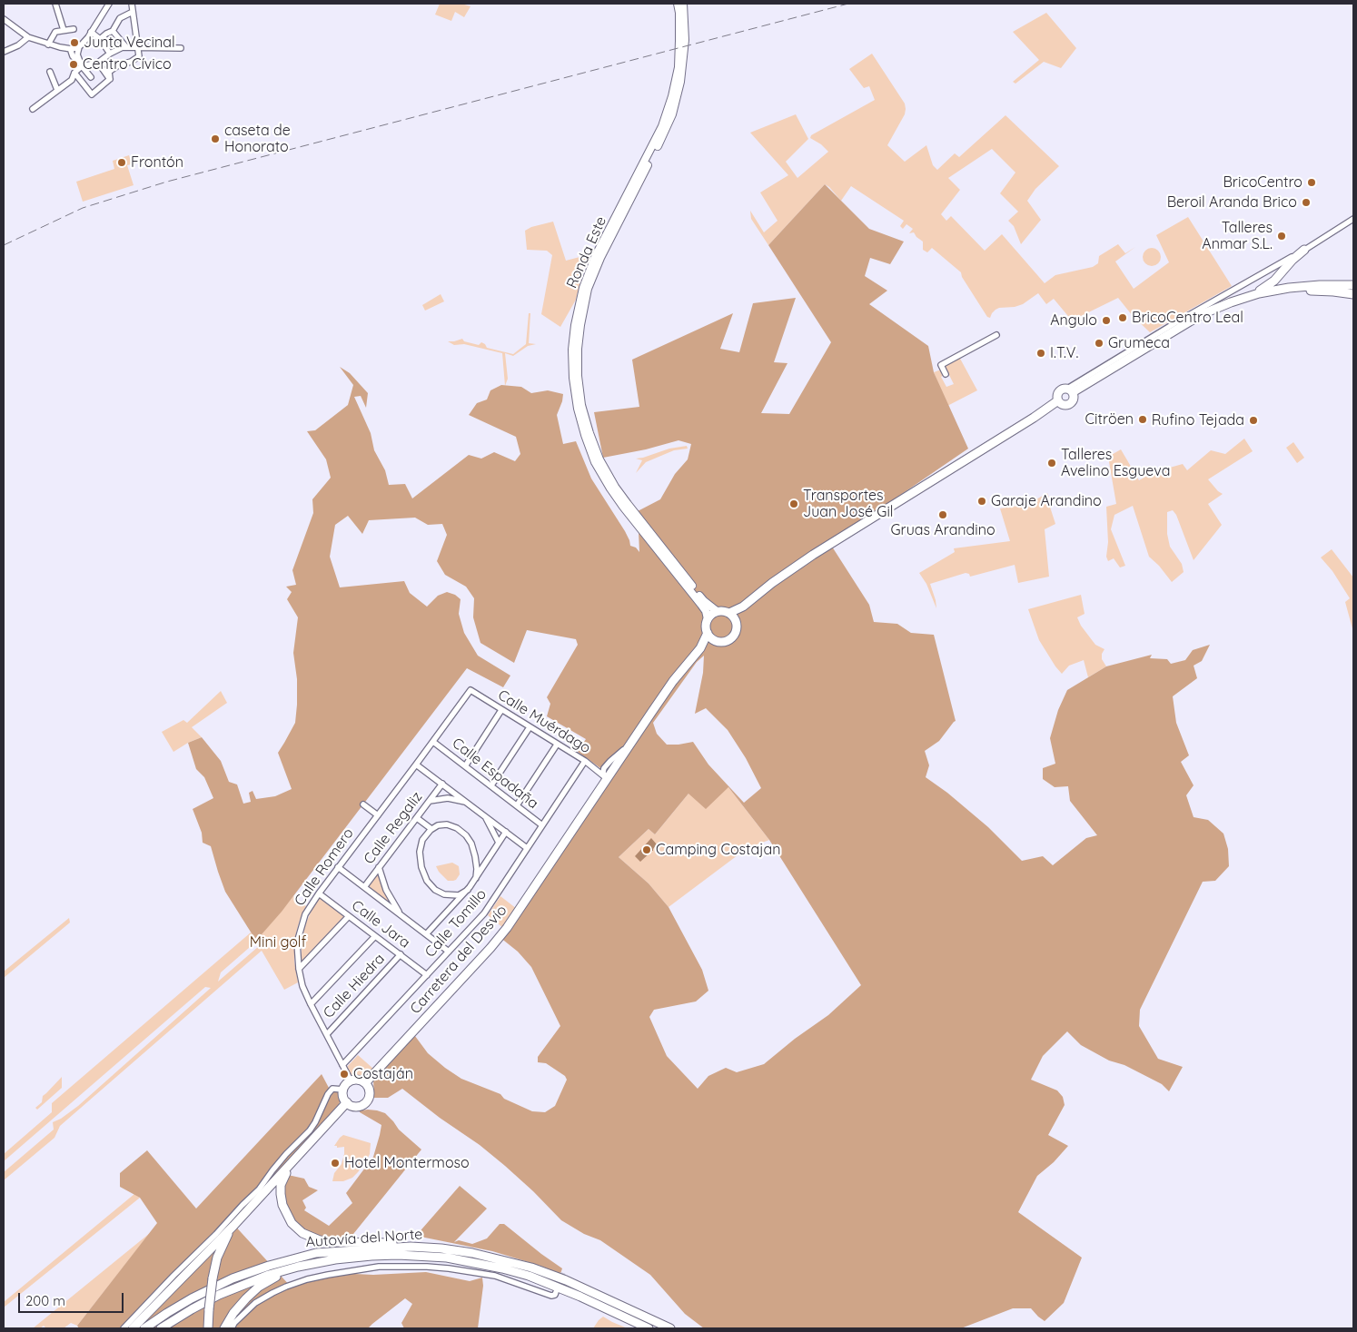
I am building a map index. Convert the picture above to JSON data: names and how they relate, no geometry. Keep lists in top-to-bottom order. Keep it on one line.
{"streets":{"highway":["Carretera del Desvío","Autovía del Norte"],"main road":["Ronda Este"],"street":["Calle Muérdago","Calle Espadaña","Calle Regaliz","Calle Romero","Calle Tomillo","Calle Jara","Calle Hiedra"]},"crossings":[["Ronda Este","Carretera del Desvío"],["Calle Muérdago","Calle Romero"],["Calle Muérdago","Calle Tomillo"],["Calle Muérdago","Carretera del Desvío"],["Calle Espadaña","Calle Romero"],["Calle Espadaña","Calle Tomillo"],["Calle Romero","Calle Tomillo"],["Calle Romero","Calle Jara"],["Calle Romero","Carretera del Desvío"],["Calle Romero","Calle Hiedra"],["Calle Tomillo","Calle Jara"],["Calle Jara","Calle Hiedra"]],"parks":["Mini golf"],"places":["Junta Vecinal","Centro Cívico","caseta de Honorato","Frontón","BricoCentro","Beroil Aranda Brico","Talleres Anmar S.L.","BricoCentro Leal","Angulo","Grumeca","I.T.V.","Citröen","Rufino Tejada","Talleres Avelino Esgueva","Garaje Arandino","Transportes Juan José Gil","Gruas Arandino","Camping Costajan","Costaján","Hotel Montermoso"],"scale_bar":"200 m"}
